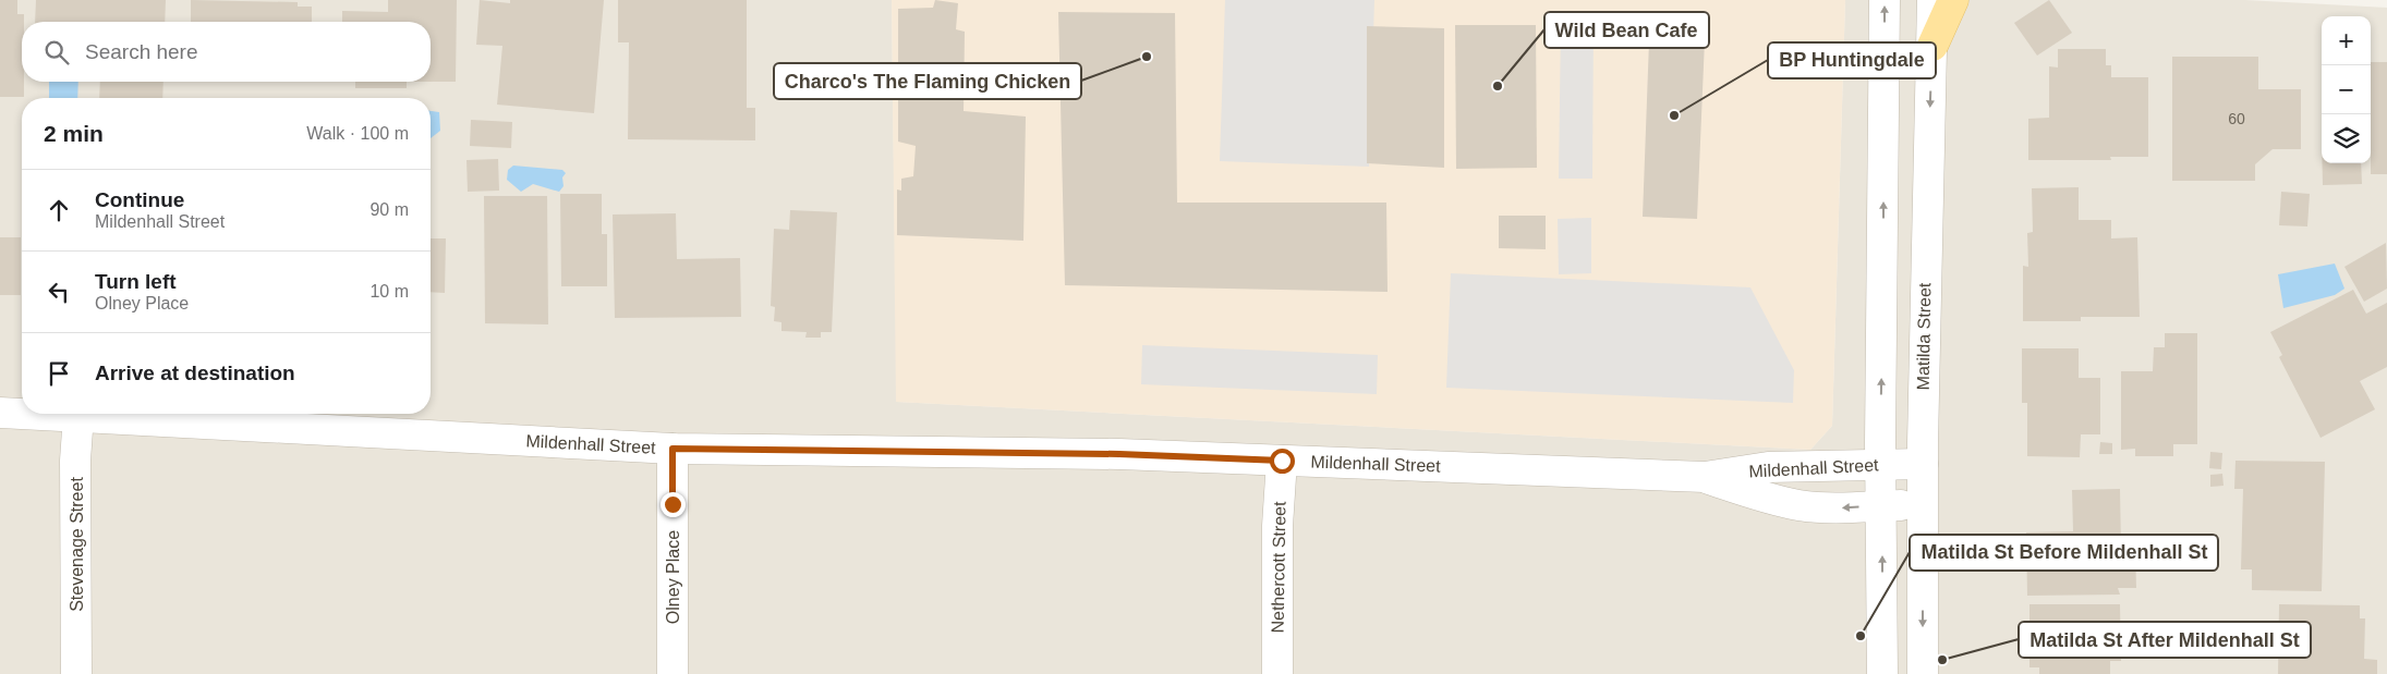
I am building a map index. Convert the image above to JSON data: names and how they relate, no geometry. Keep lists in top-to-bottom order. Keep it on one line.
{"streets":{"street":["Matilda Street","Mildenhall Street","Stevenage Street","Nethercott Street","Olney Place"]},"crossings":[["Matilda Street","Mildenhall Street"],["Mildenhall Street","Stevenage Street"],["Mildenhall Street","Nethercott Street"],["Mildenhall Street","Olney Place"]],"places":["Charco's The Flaming Chicken","Wild Bean Cafe","BP Huntingdale","Matilda St Before Mildenhall St","Matilda St After Mildenhall St"],"house_numbers":["60"],"page":{"map_buttons":["+","−"],"search":"Search here","heading":["2 min","Walk · 100 m"],"list":[["Continue","Mildenhall Street","90 m"],["Turn left","Olney Place","10 m"],"Arrive at destination"]}}
